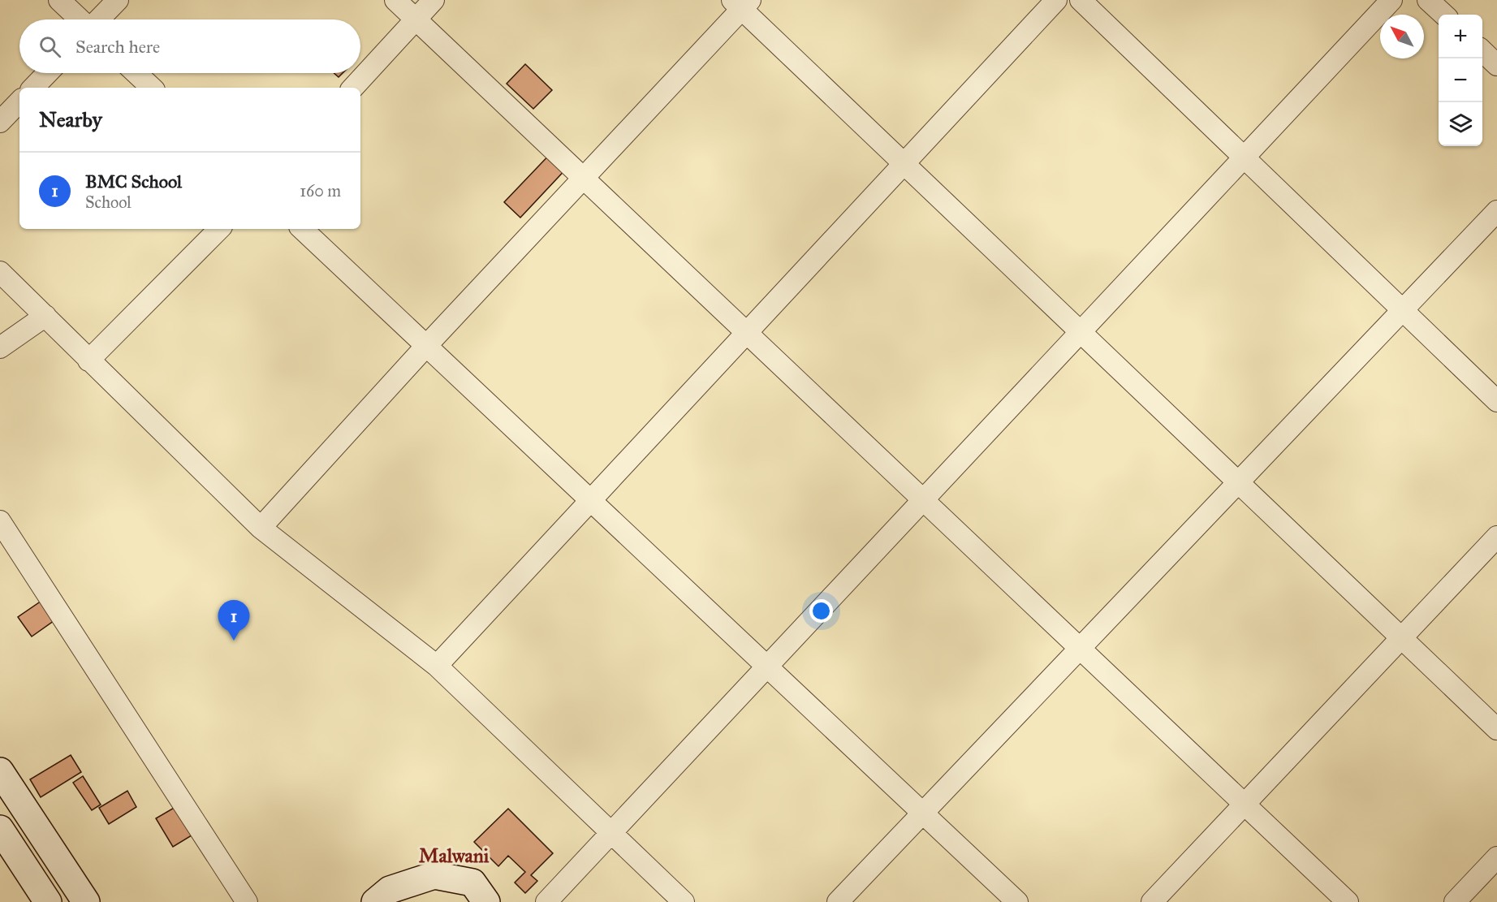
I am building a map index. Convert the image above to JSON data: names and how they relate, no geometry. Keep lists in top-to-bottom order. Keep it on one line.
{"districts":["Malwani"],"north":"top left","page":{"map_buttons":["+","−"],"search":"Search here","heading":"Nearby","list":[{"mark":"1","name":"BMC School","note":"School","value":"160 m"}],"pins":"1"}}
